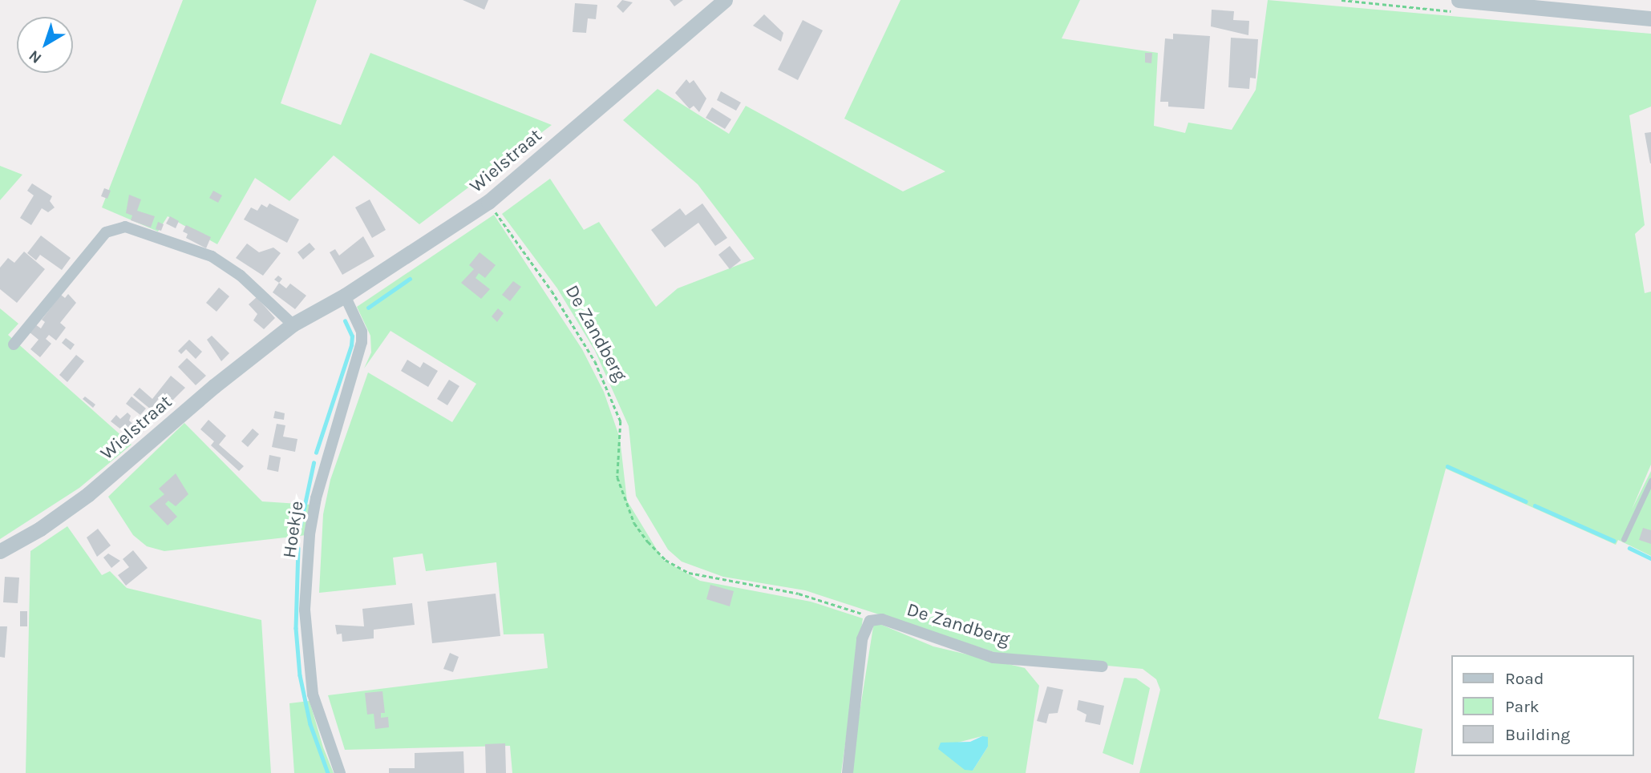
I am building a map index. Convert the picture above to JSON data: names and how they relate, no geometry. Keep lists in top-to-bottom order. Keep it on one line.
{"streets":{"street":["Wielstraat","De Zandberg","Hoekje"]},"crossings":[["Wielstraat","Hoekje"]],"legend":["Road","Park","Building"],"north":"bottom left"}
